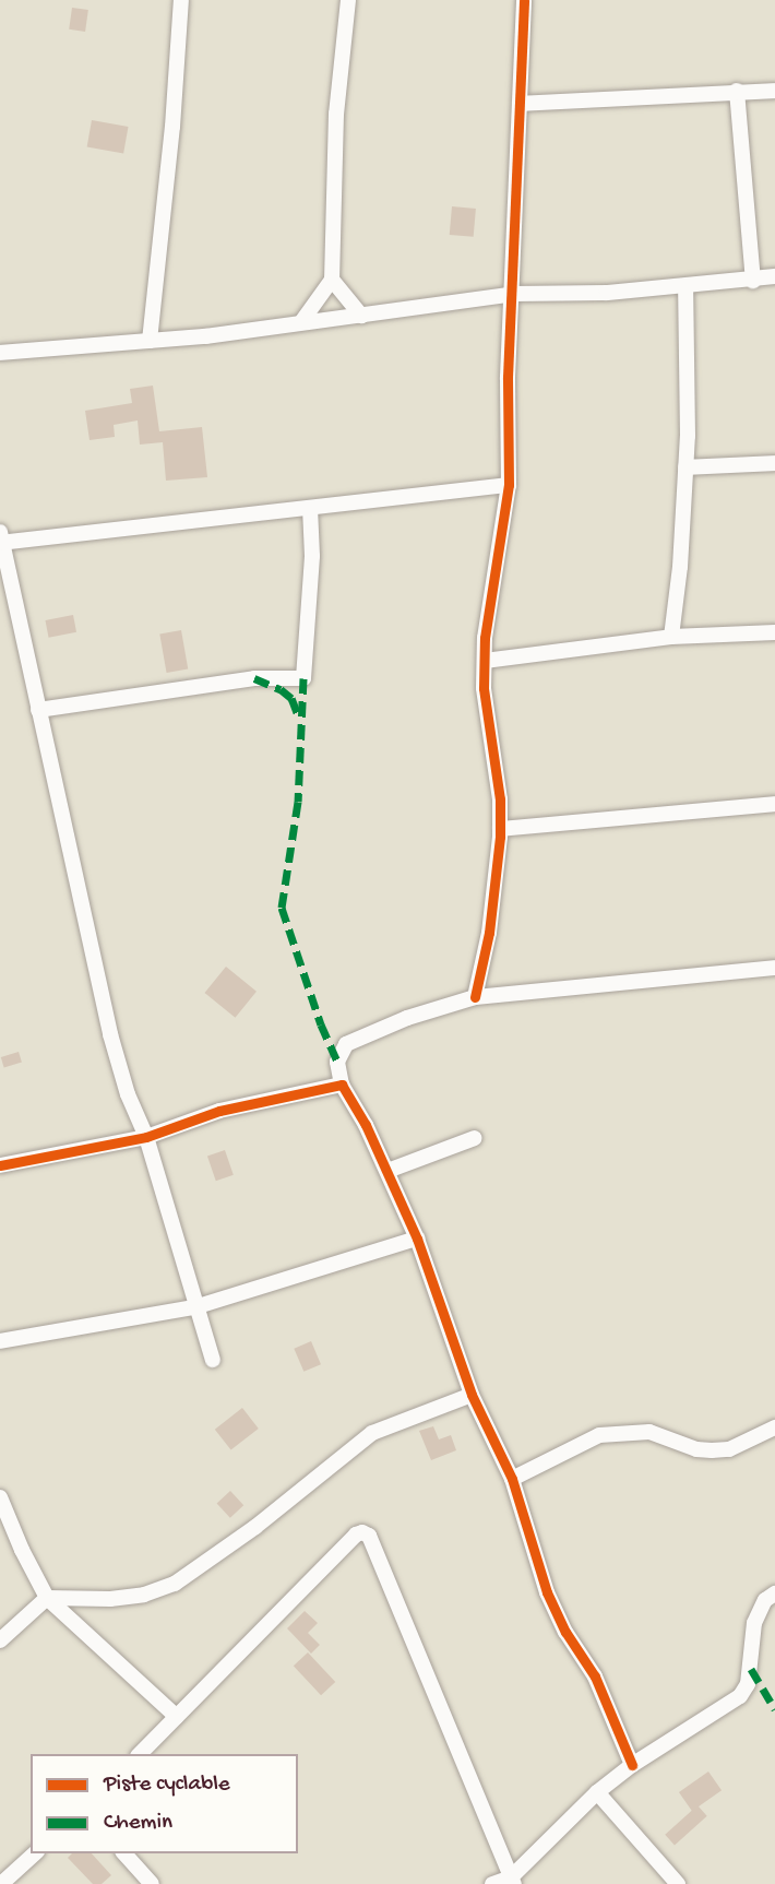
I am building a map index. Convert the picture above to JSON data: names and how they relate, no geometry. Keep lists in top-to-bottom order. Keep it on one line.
{"legend":["Piste cyclable","Chemin"]}
